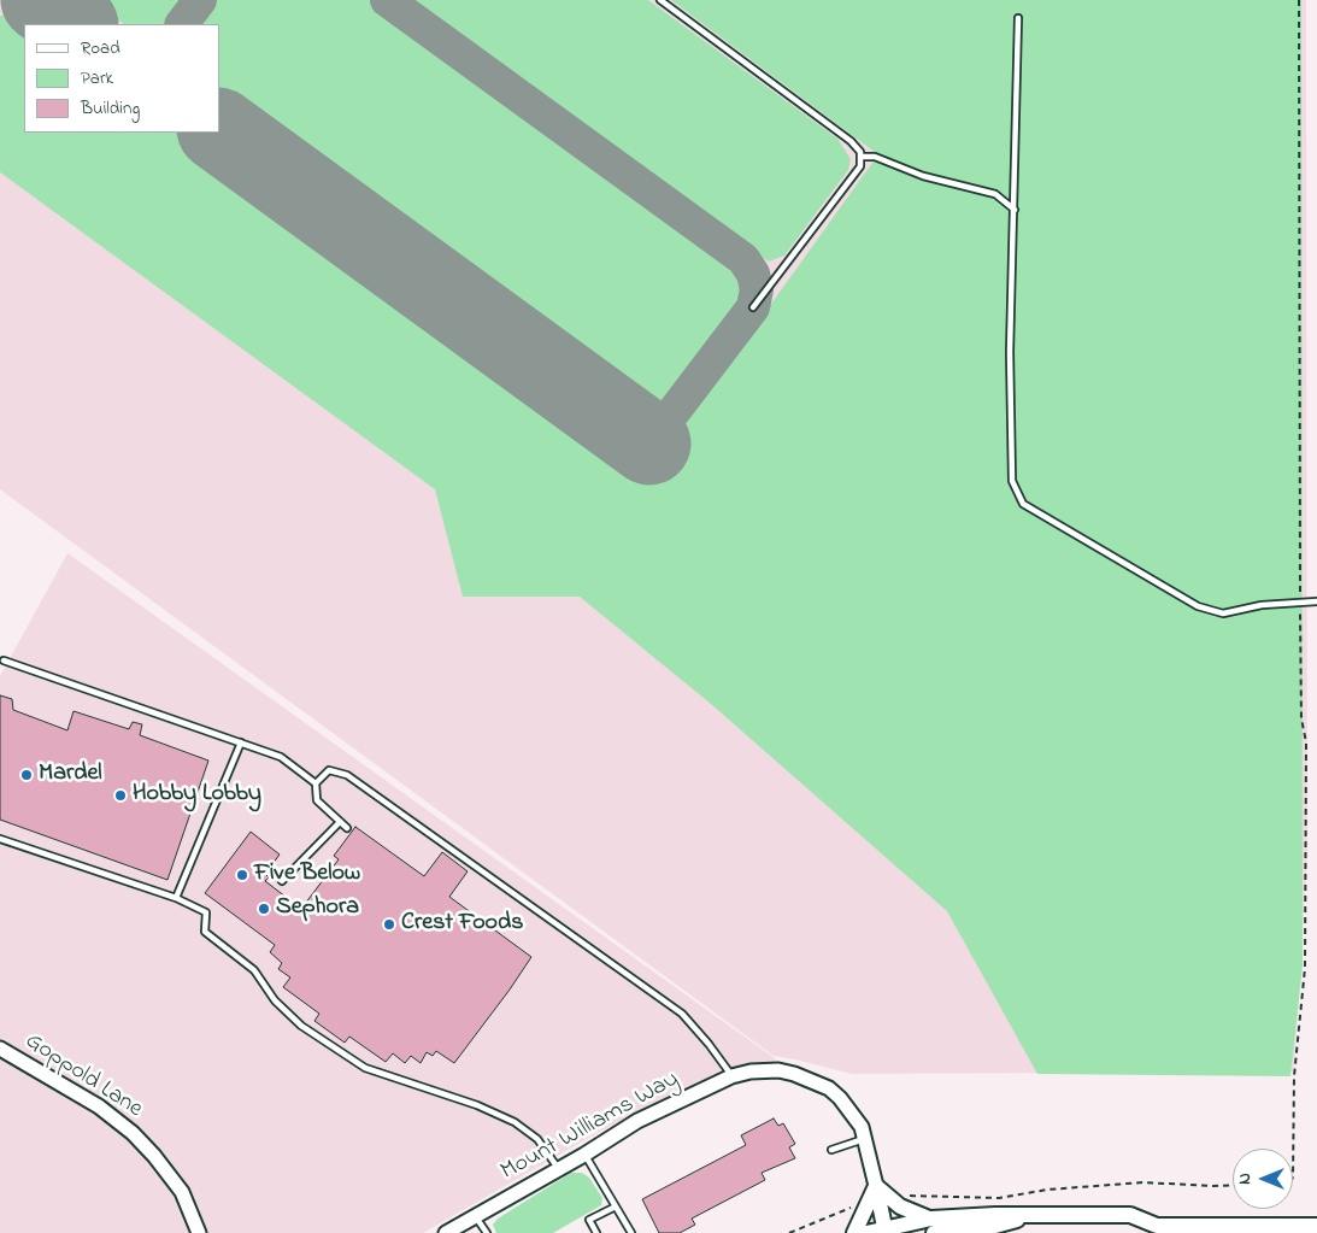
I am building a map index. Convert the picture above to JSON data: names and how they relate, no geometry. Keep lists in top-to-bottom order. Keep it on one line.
{"streets":{"street":["Goppold Lane","Mount Williams Way"]},"places":["Mardel","Hobby Lobby","Five Below","Sephora","Crest Foods"],"legend":["Road","Park","Building"],"north":"left"}
